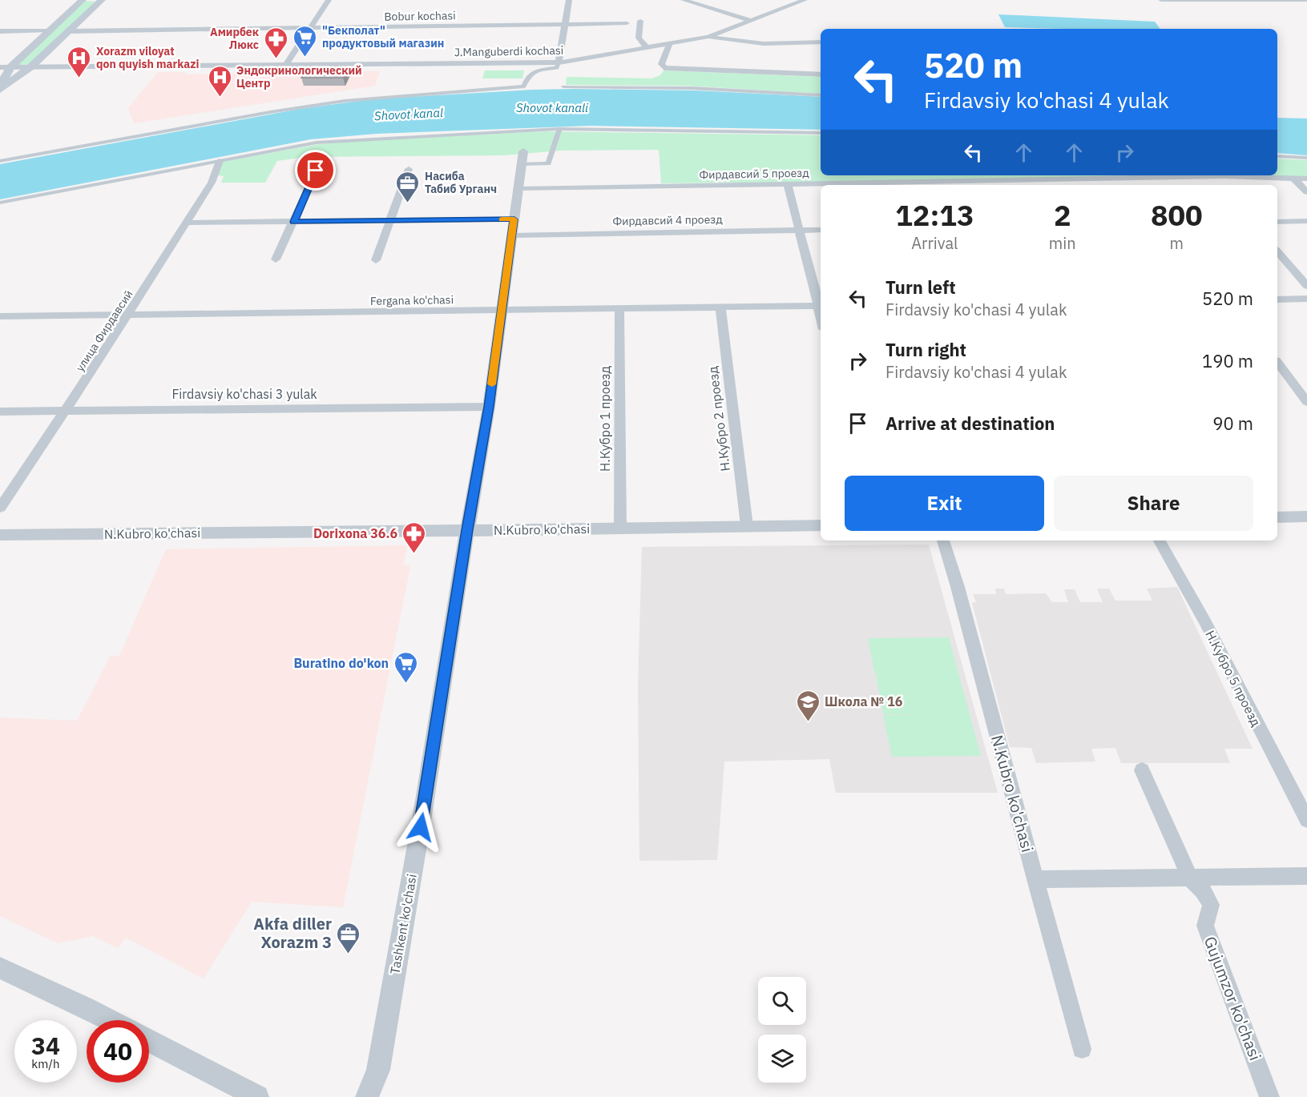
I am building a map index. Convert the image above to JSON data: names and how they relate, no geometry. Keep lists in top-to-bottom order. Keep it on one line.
{"streets":{"street":["Bobur kochasi","J.Manguberdi kochasi","Фирдавсий 5 проезд","Фирдавсий 4 проезд","Fergana ko'chasi","улица Фирдавсий","Firdavsiy ko'chasi 3 yulak","Н.Кубро 1 проезд","Н.Кубро 2 проезд","N.Kubro ko'chasi","Н.Кубро 5 проезд","Tashkent ko'chasi","Gujumzor ko'chasi"]},"crossings":[["Фирдавсий 5 проезд","Tashkent ko'chasi"],["Фирдавсий 4 проезд","улица Фирдавсий"],["Фирдавсий 4 проезд","Tashkent ko'chasi"],["Fergana ko'chasi","улица Фирдавсий"],["Fergana ko'chasi","Н.Кубро 1 проезд"],["Fergana ko'chasi","Н.Кубро 2 проезд"],["Fergana ko'chasi","Tashkent ko'chasi"],["улица Фирдавсий","Firdavsiy ko'chasi 3 yulak"],["Firdavsiy ko'chasi 3 yulak","Tashkent ko'chasi"],["Н.Кубро 1 проезд","N.Kubro ko'chasi"],["Н.Кубро 2 проезд","N.Kubro ko'chasi"],["N.Kubro ko'chasi","Tashkent ko'chasi"]],"water":["Shovot kanali","Shovot kanal"],"places":{"supermarket":["\"Бекполат\" продуктовый магазин","Buratino do'kon"],"pharmacy":["Амирбек Люкс","Dorixona 36.6"],"hospital":["Xorazm viloyat qon quyish markazi","Эндокринологический Центр"],"office":["Насиба Табиб Урганч","Akfa diller Xorazm 3"],"school or university":["Школа № 16"]},"page":{"turn":["520 m","Firdavsiy ko'chasi 4 yulak"],"eta":["12:13","Arrival","2","min","800","m"],"list":[{"name":"Turn left","note":"Firdavsiy ko'chasi 4 yulak","value":"520 m"},{"name":"Turn right","note":"Firdavsiy ko'chasi 4 yulak","value":"190 m"},{"name":"Arrive at destination","value":"90 m"}],"buttons":["Exit","Share"],"speed":"34 km/h","limit":"40"}}
